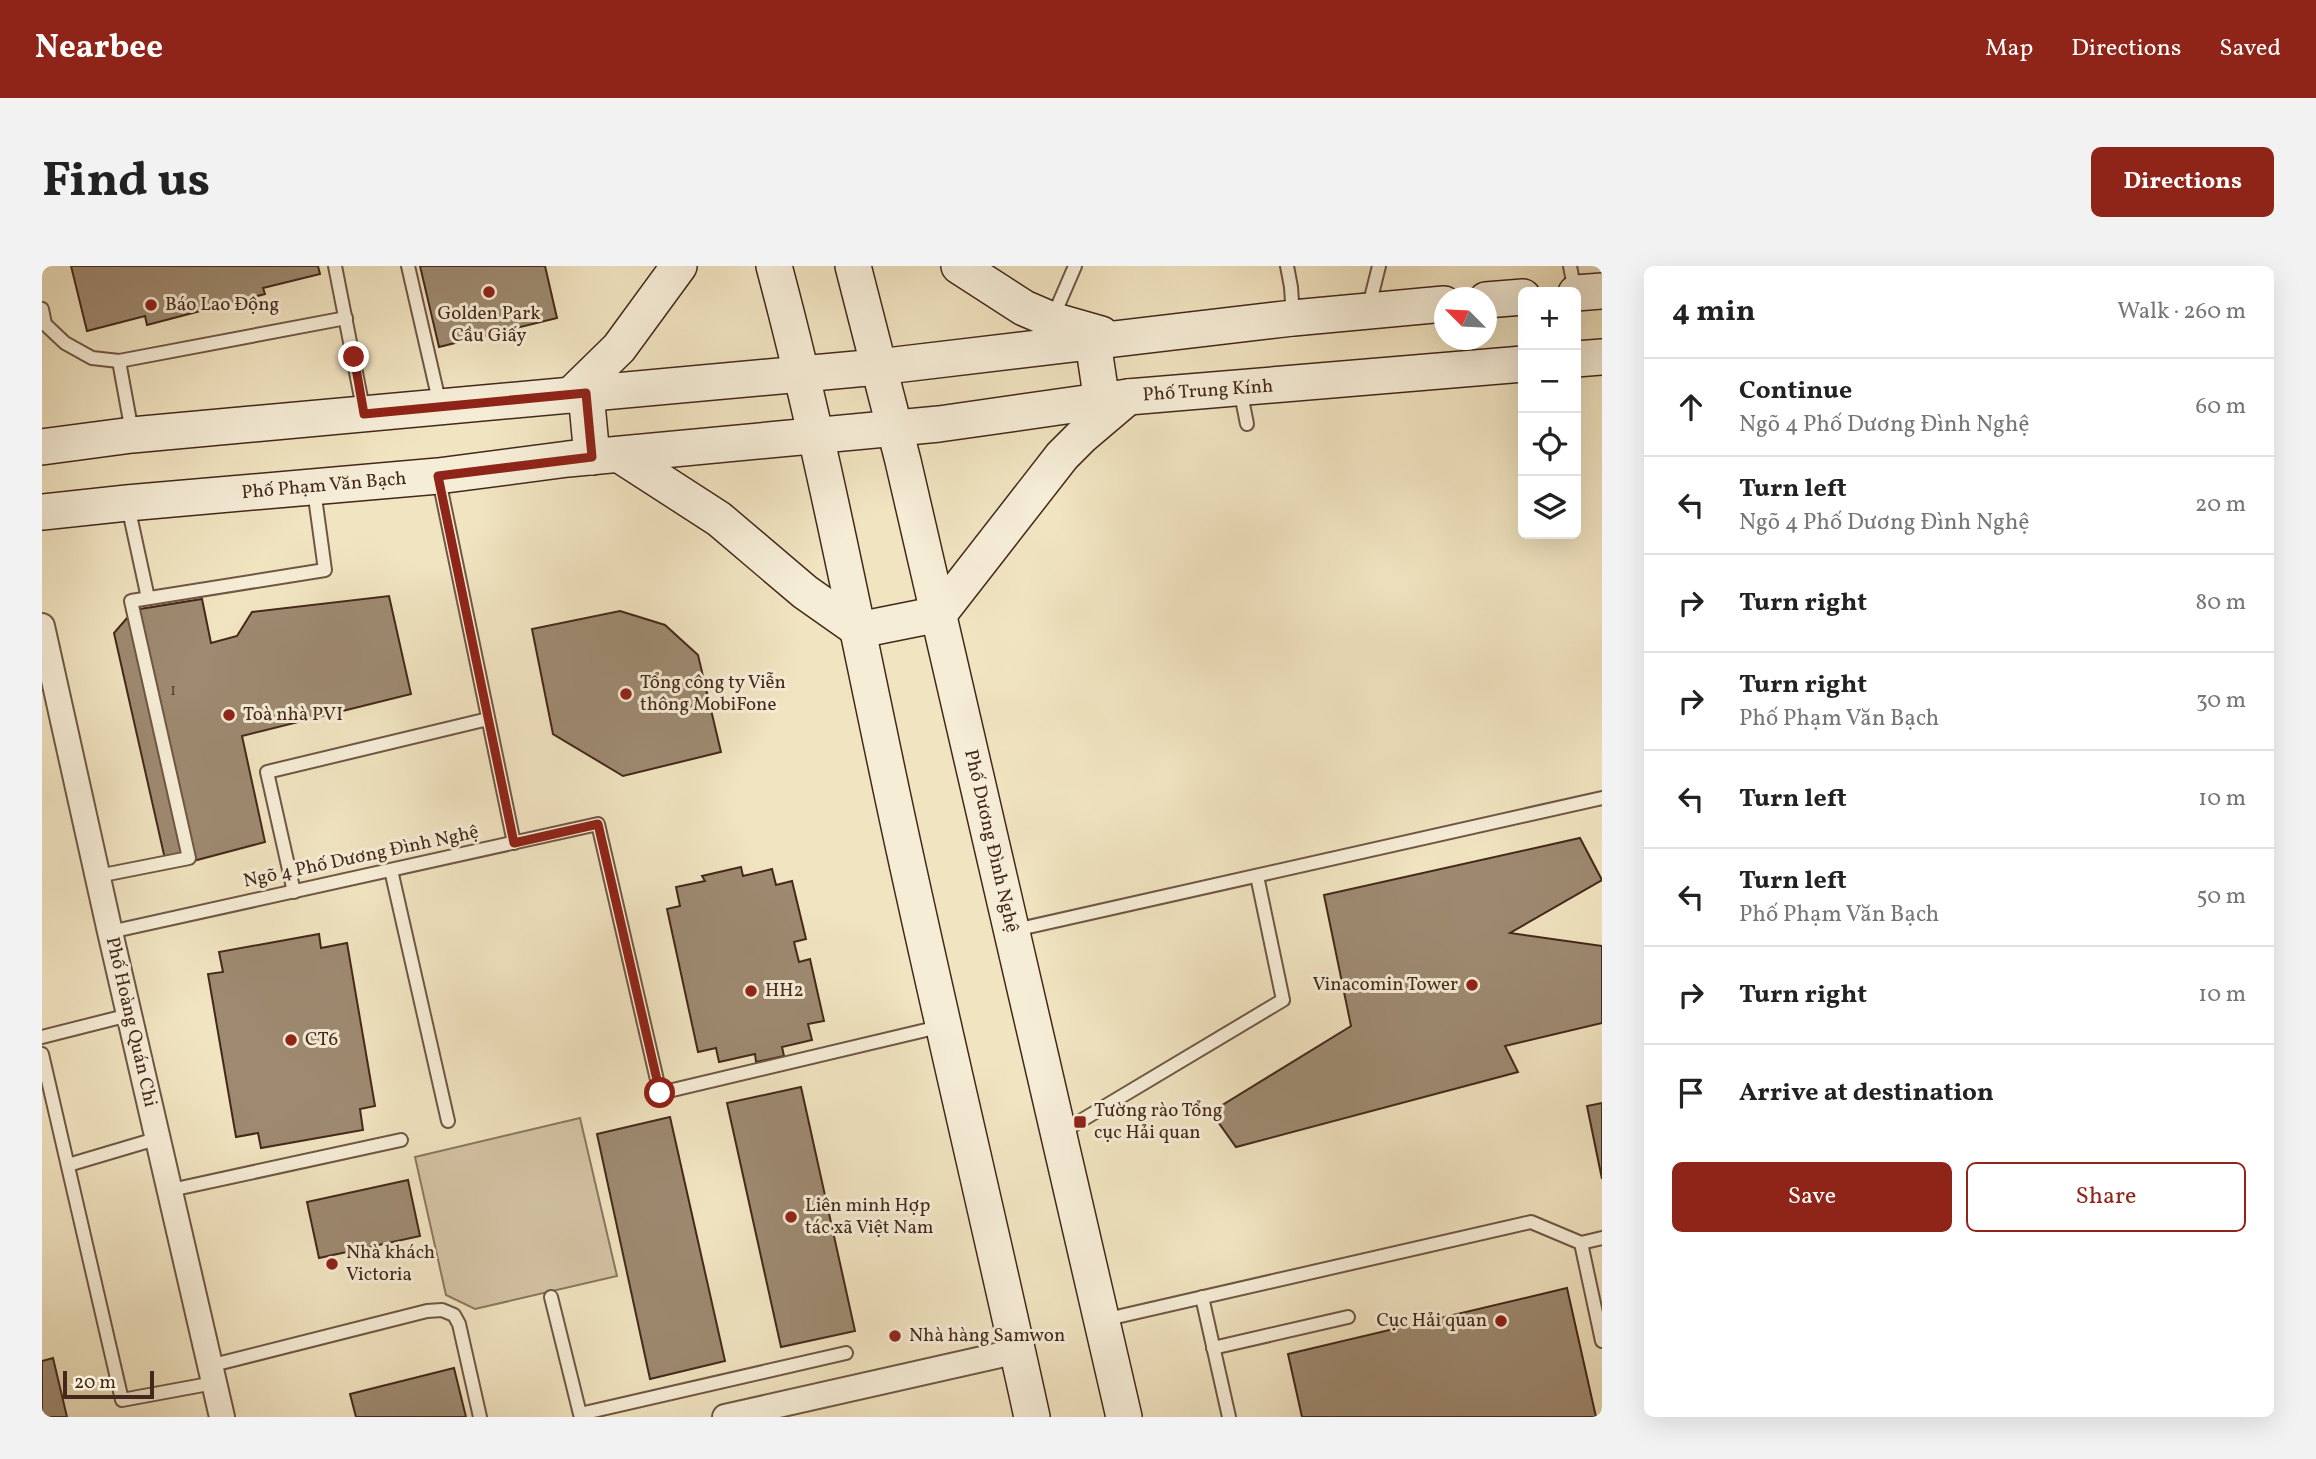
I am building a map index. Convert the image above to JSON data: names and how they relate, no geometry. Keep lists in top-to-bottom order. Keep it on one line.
{"streets":{"main road":["Phố Trung Kính","Phố Phạm Văn Bạch","Phố Dương Đình Nghệ"],"street":["Phố Hoàng Quán Chi"],"lane":["Ngõ 4 Phố Dương Đình Nghệ"]},"crossings":[["Phố Trung Kính","Phố Phạm Văn Bạch"],["Phố Trung Kính","Phố Dương Đình Nghệ"],["Ngõ 4 Phố Dương Đình Nghệ","Phố Hoàng Quán Chi"]],"places":{"other":["Golden Park Cầu Giấy","Báo Lao Động","Tổng công ty Viễn thông MobiFone","Toà nhà PVI","Vinacomin Tower","HH2","CT6","Liên minh Hợp tác xã Việt Nam","Nhà khách Victoria","Cục Hải quan","Nhà hàng Samwon"],"transit":["Tường rào Tổng cục Hải quan"]},"house_numbers":["1"],"scale_bar":"20 m","north":"top left","page":{"header":"Nearbee","nav":["Map","Directions","Saved"],"buttons":["Directions",["Save","Share"]],"title":"Find us","heading":["4 min","Walk · 260 m"],"map_buttons":["+","−"],"list":[["Continue","Ngõ 4 Phố Dương Đình Nghệ","60 m"],["Turn left","Ngõ 4 Phố Dương Đình Nghệ","20 m"],["Turn right","80 m"],["Turn right","Phố Phạm Văn Bạch","30 m"],["Turn left","10 m"],["Turn left","Phố Phạm Văn Bạch","50 m"],["Turn right","10 m"],"Arrive at destination"],"scale":"20 m"}}
